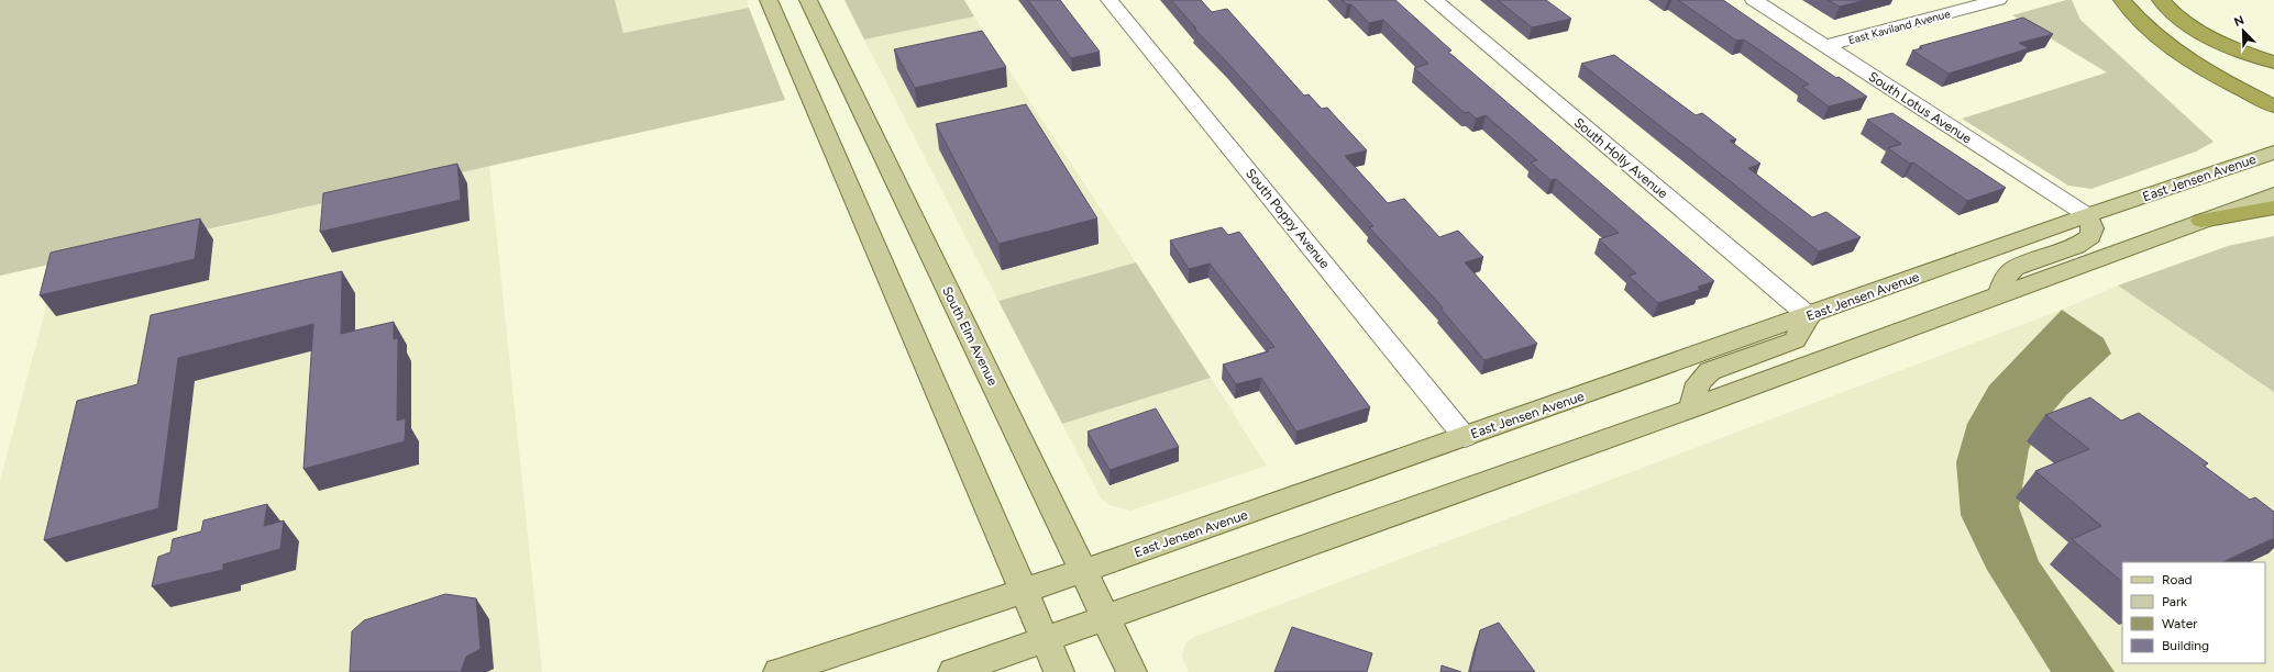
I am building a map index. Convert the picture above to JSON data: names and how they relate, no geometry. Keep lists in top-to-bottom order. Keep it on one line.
{"streets":{"main road":["East Jensen Avenue","South Elm Avenue"],"street":["East Kaviland Avenue","South Lotus Avenue","South Holly Avenue","South Poppy Avenue"]},"crossings":[["East Kaviland Avenue","South Lotus Avenue"],["South Lotus Avenue","East Jensen Avenue"],["South Holly Avenue","East Jensen Avenue"],["East Jensen Avenue","South Poppy Avenue"],["East Jensen Avenue","South Elm Avenue"]],"legend":["Road","Park","Water","Building"],"north":"top left"}
